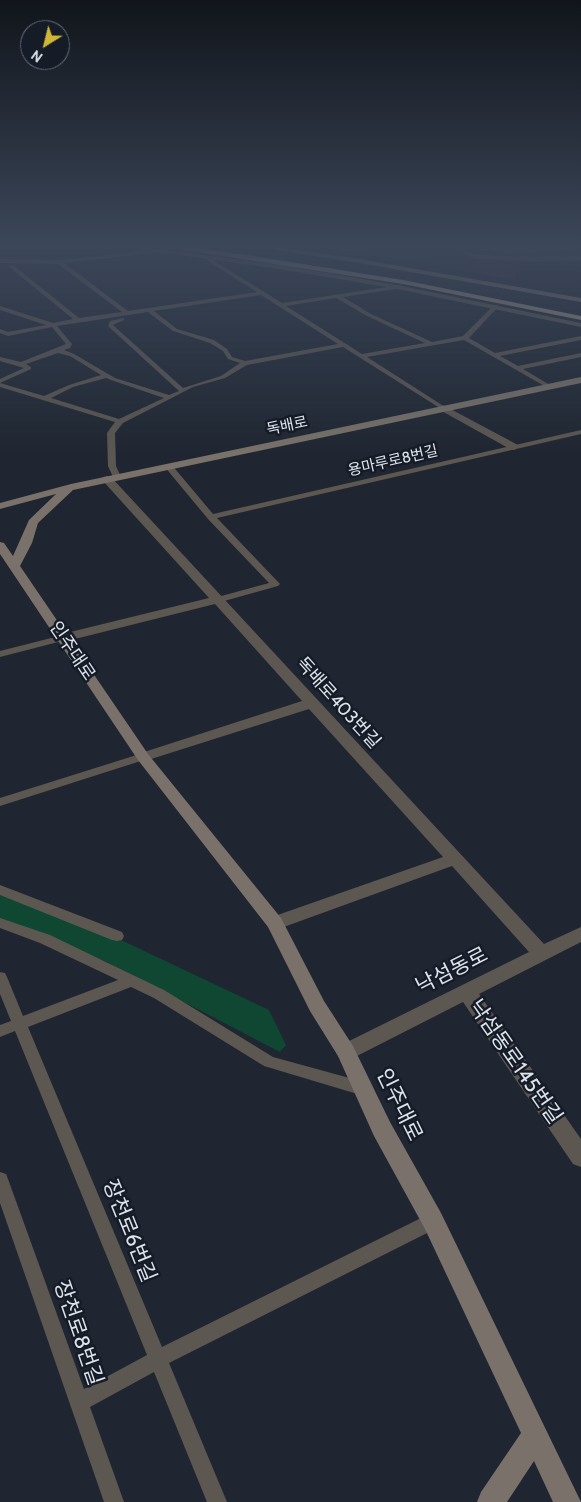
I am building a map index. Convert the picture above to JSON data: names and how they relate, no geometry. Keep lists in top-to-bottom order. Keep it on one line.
{"streets":{"main road":["독배로","인주대로"],"street":["독배로403번길","낙섬동로","낙섬동로145번길"],"lane":["용마루로8번길","장천로6번길","장천로8번길"]},"crossings":[["독배로","독배로403번길"],["인주대로","낙섬동로"],["독배로403번길","낙섬동로"],["낙섬동로","낙섬동로145번길"]],"north":"bottom left"}
